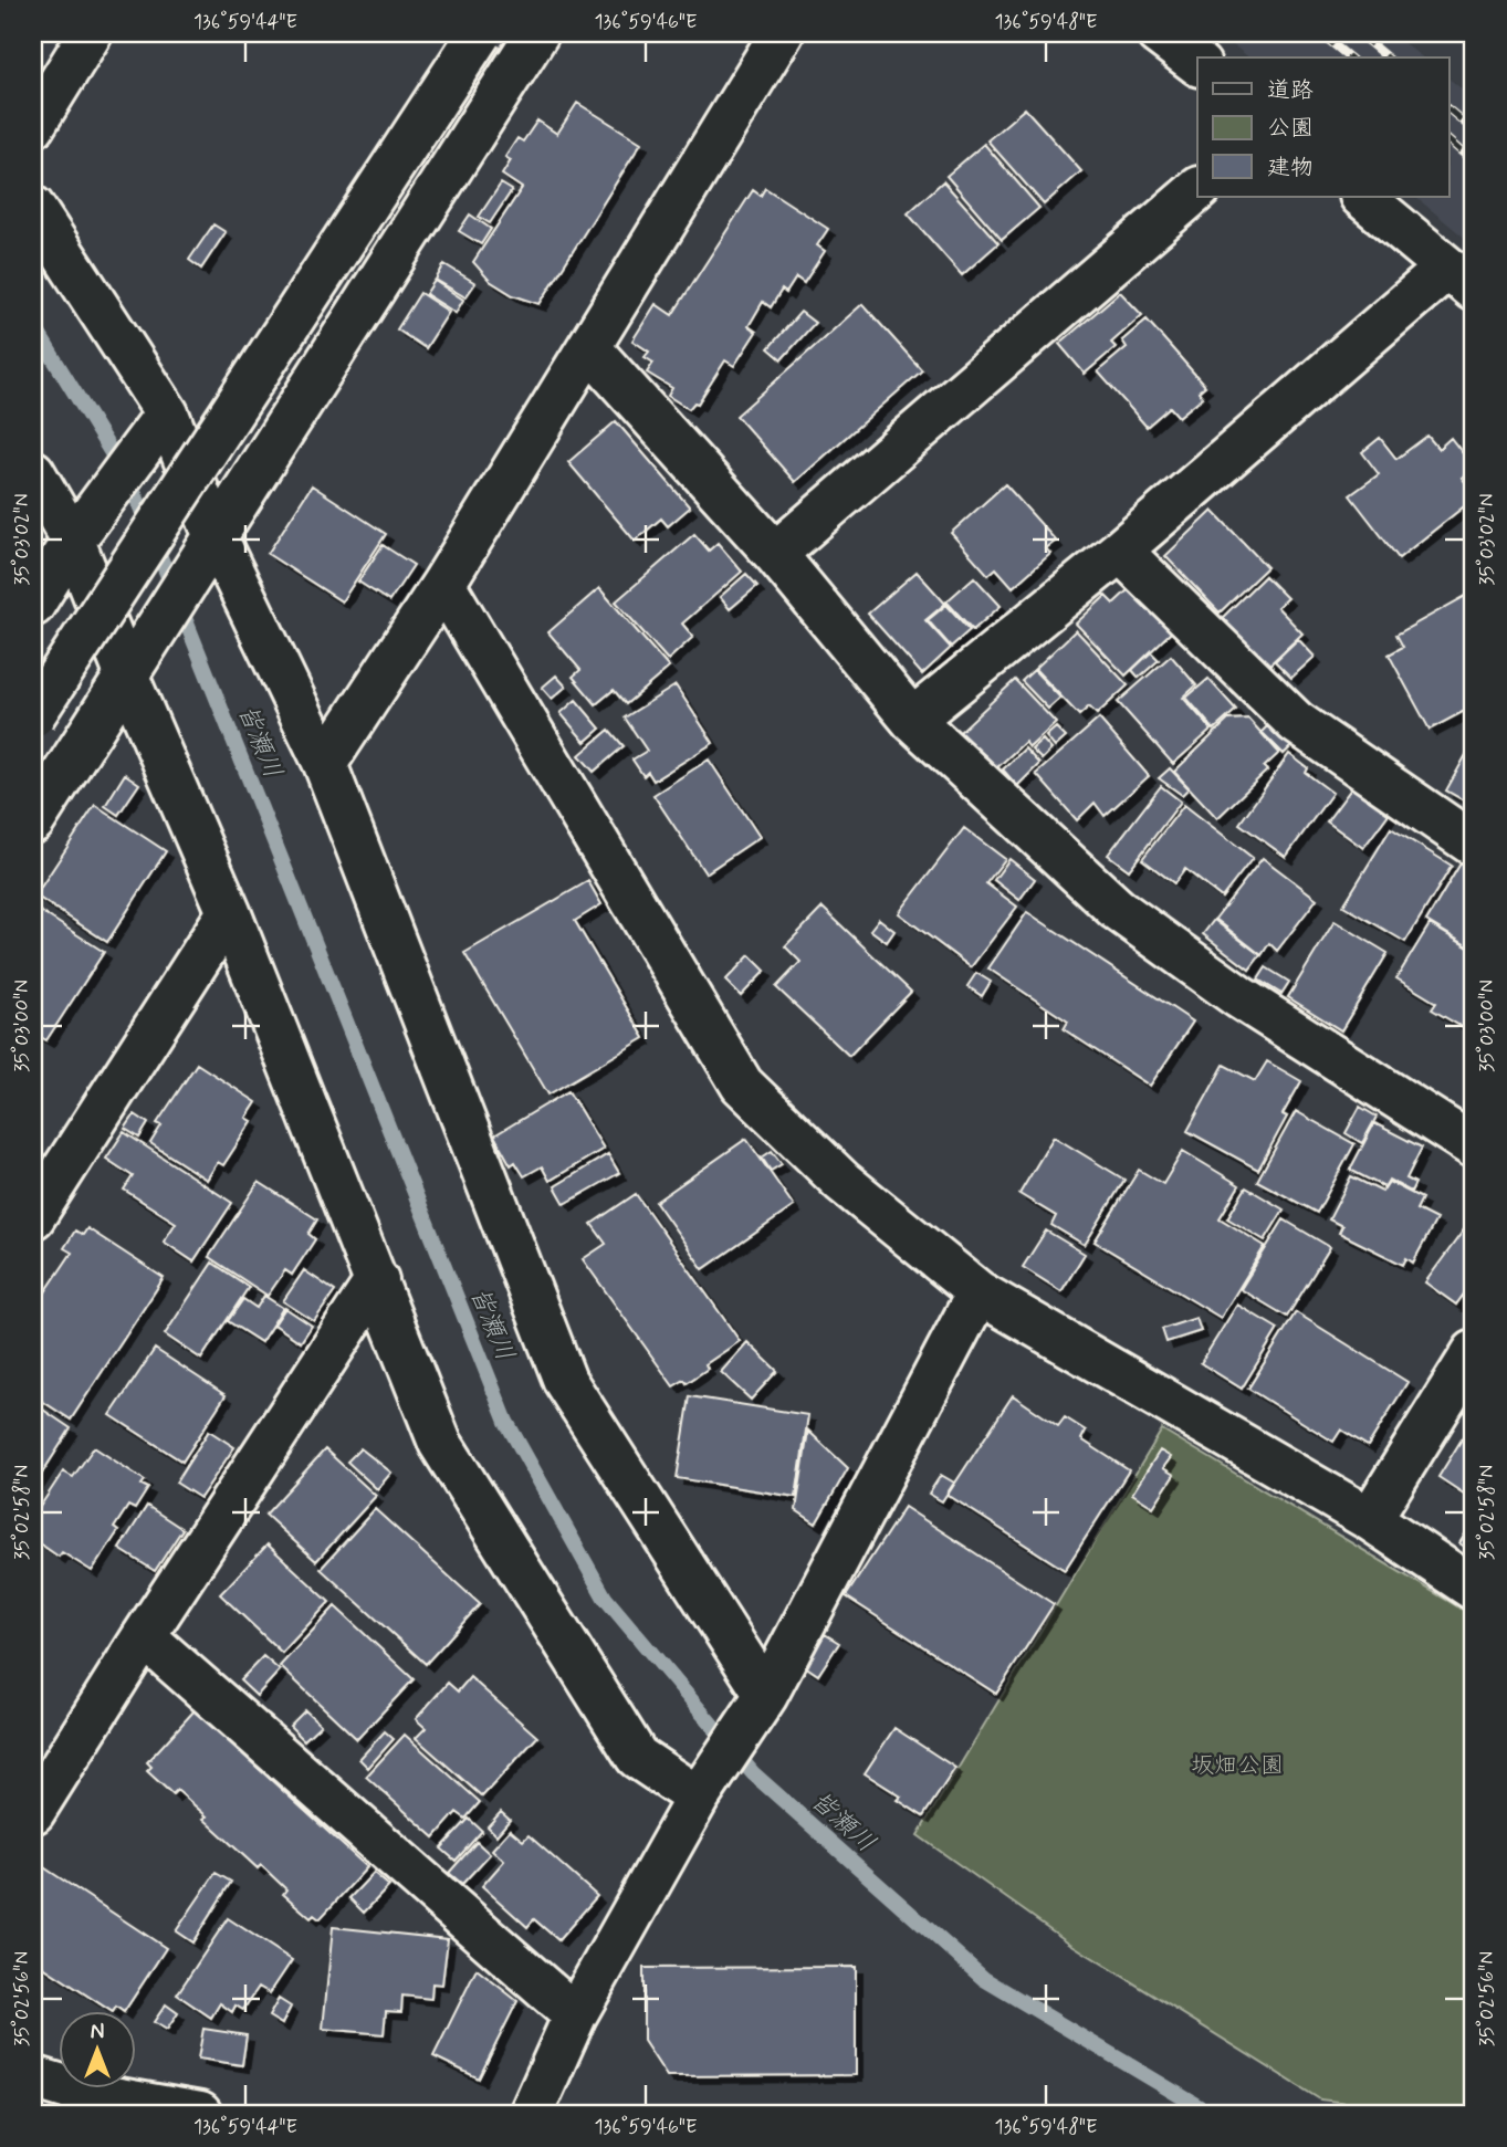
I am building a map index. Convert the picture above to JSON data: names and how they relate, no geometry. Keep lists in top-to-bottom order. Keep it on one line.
{"water":["皆瀬川"],"parks":["坂畑公園"],"legend":["道路","公園","建物"],"north":"top","coordinates":["136°59'44\"E","136°59'46\"E","136°59'48\"E","35°03'02\"N","35°03'00\"N","35°02'58\"N","35°02'56\"N"]}
